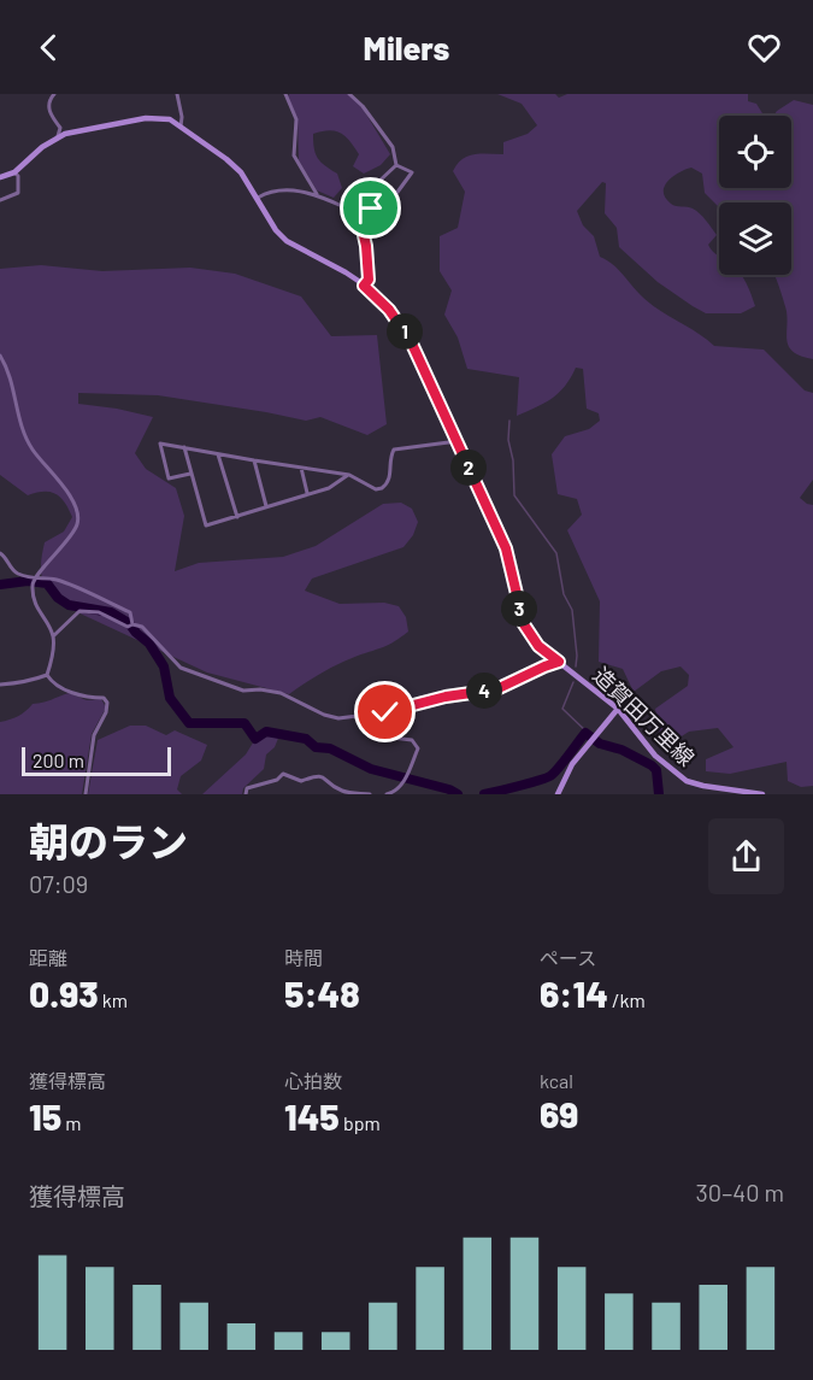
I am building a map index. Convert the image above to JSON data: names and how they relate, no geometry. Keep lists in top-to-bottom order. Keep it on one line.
{"streets":{"main road":["造賀田万里線"]},"scale_bar":"200 m","page":{"header":"Milers","pins":["1","2","3","4"],"scale":"200 m","heading":["朝のラン","07:09"],"stats":[["距離","0.93 km"],["時間","5:48"],["ペース","6:14 /km"],["獲得標高","15 m"],["心拍数","145 bpm"],["kcal","69"]],"chart":["獲得標高","30–40 m"]}}
